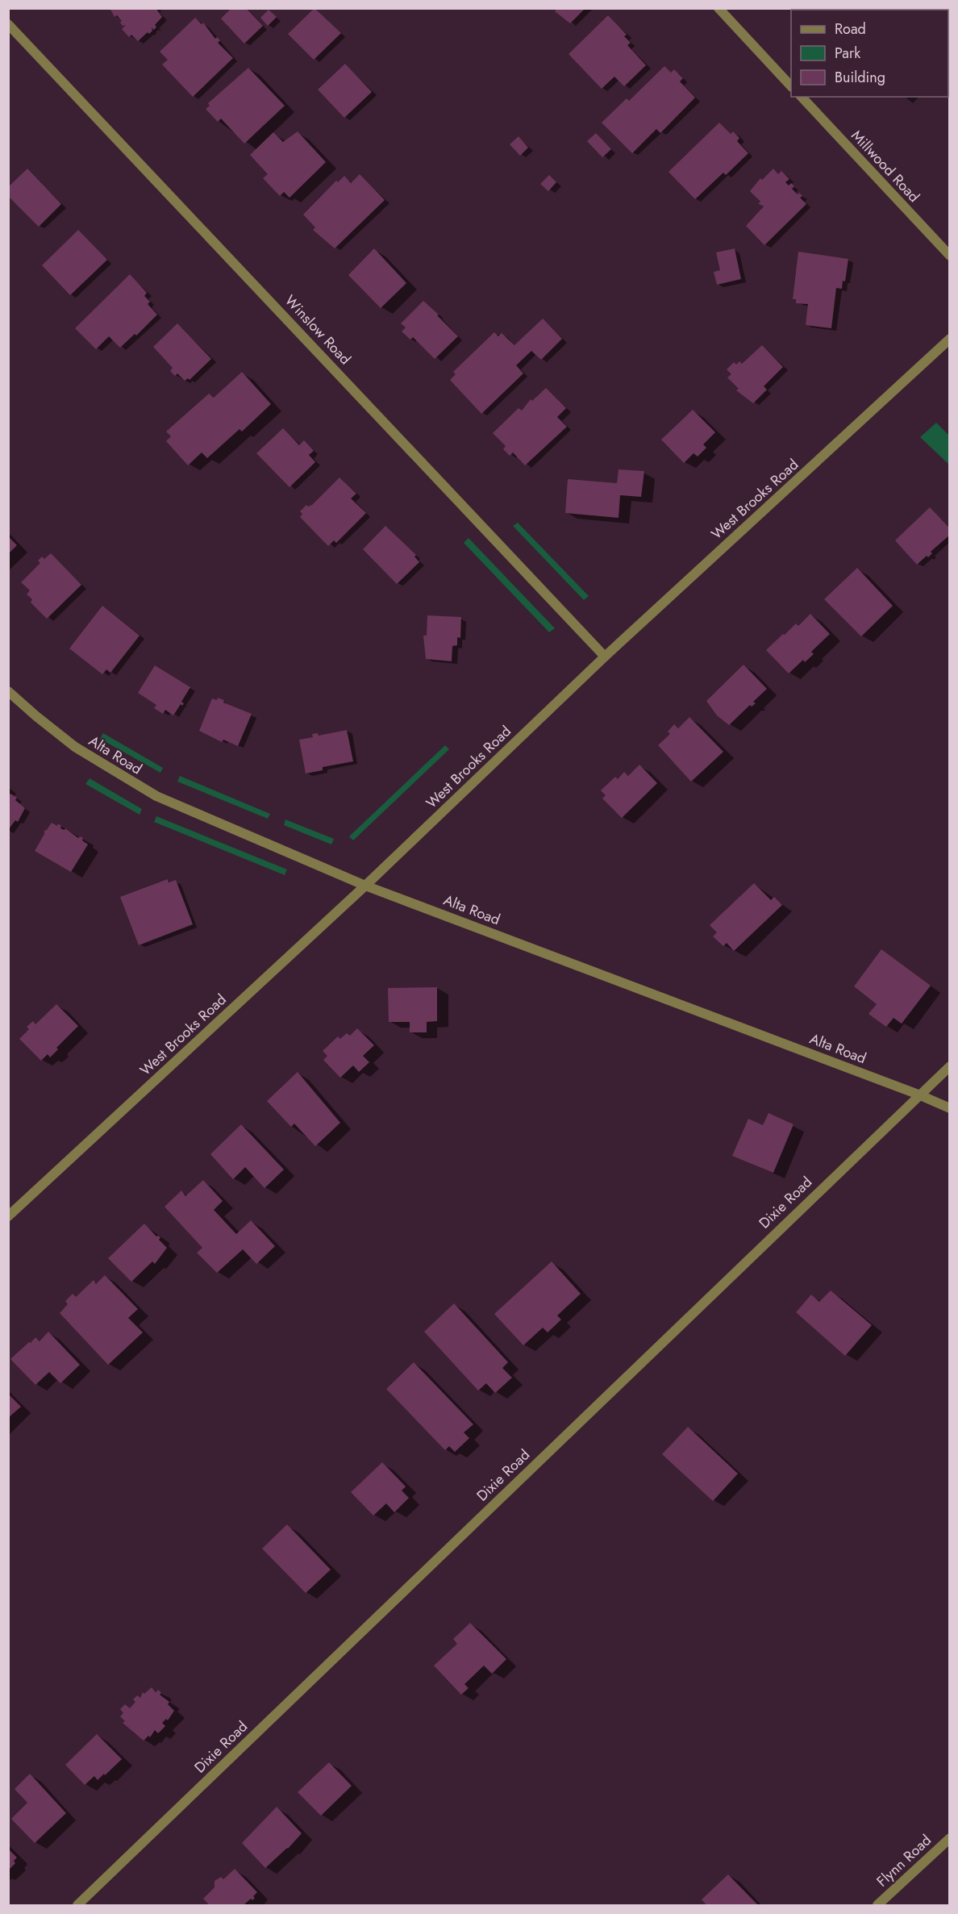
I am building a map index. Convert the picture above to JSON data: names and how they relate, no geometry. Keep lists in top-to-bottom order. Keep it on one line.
{"streets":{"street":["Millwood Road","Winslow Road","West Brooks Road","Alta Road","Dixie Road","Flynn Road"]},"crossings":[["Winslow Road","West Brooks Road"],["West Brooks Road","Alta Road"],["Alta Road","Dixie Road"]],"legend":["Road","Park","Building"]}
